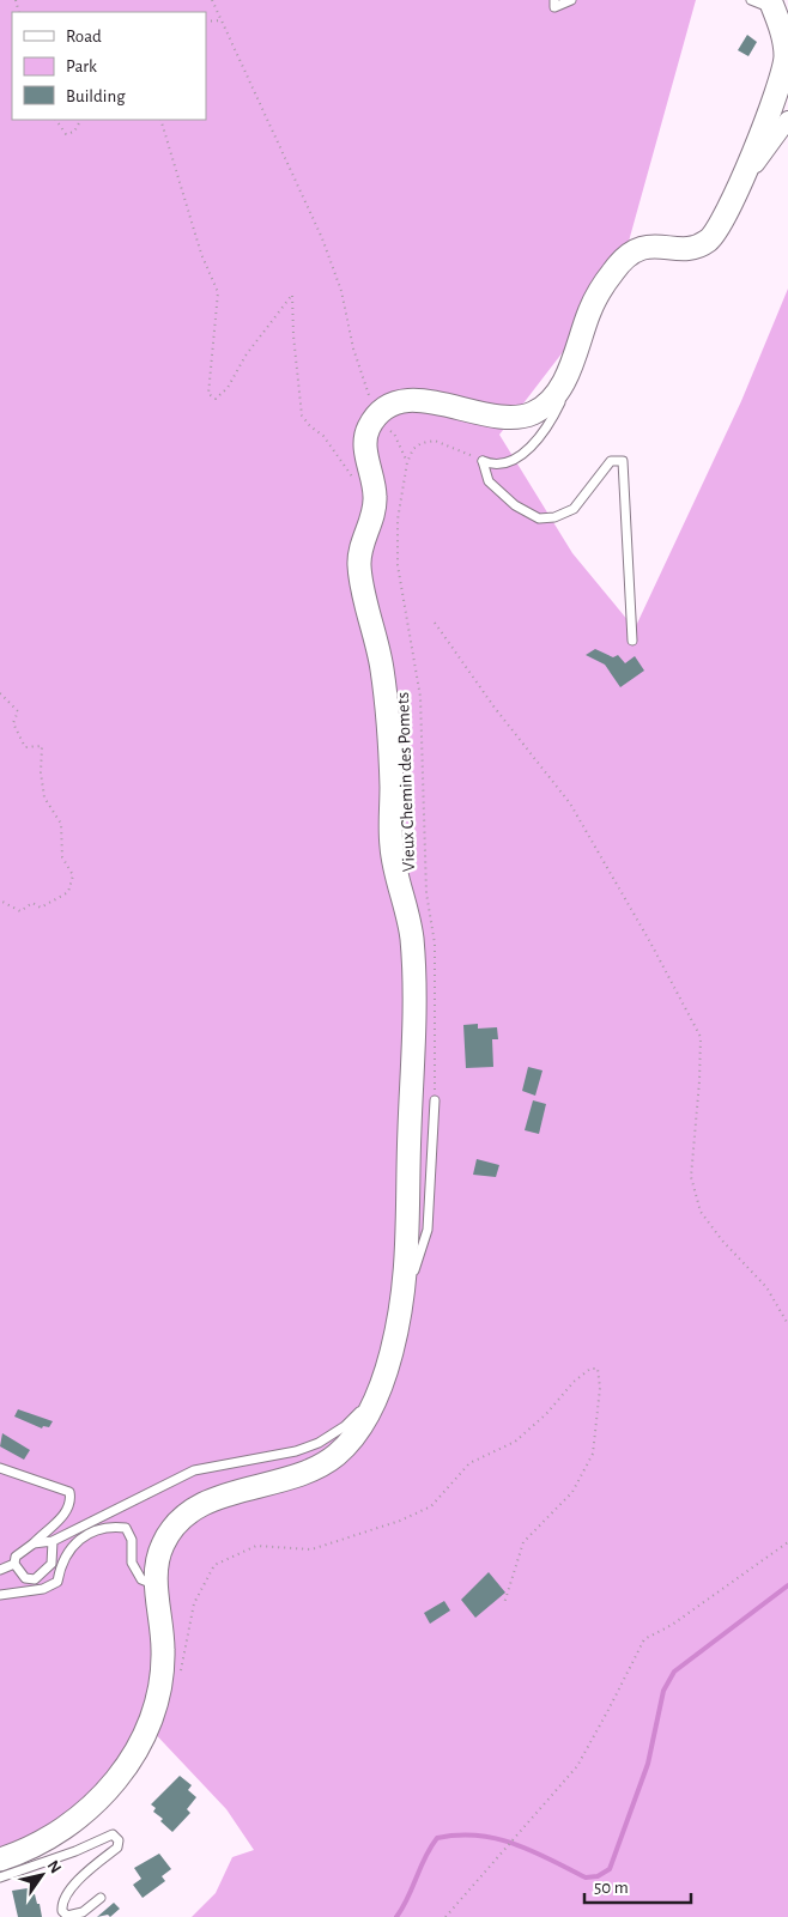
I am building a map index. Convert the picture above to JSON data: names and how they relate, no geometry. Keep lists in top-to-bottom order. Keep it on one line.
{"streets":{"path":["Vieux Chemin des Pomets"]},"legend":["Road","Park","Building"],"scale_bar":"50 m","north":"top right"}
